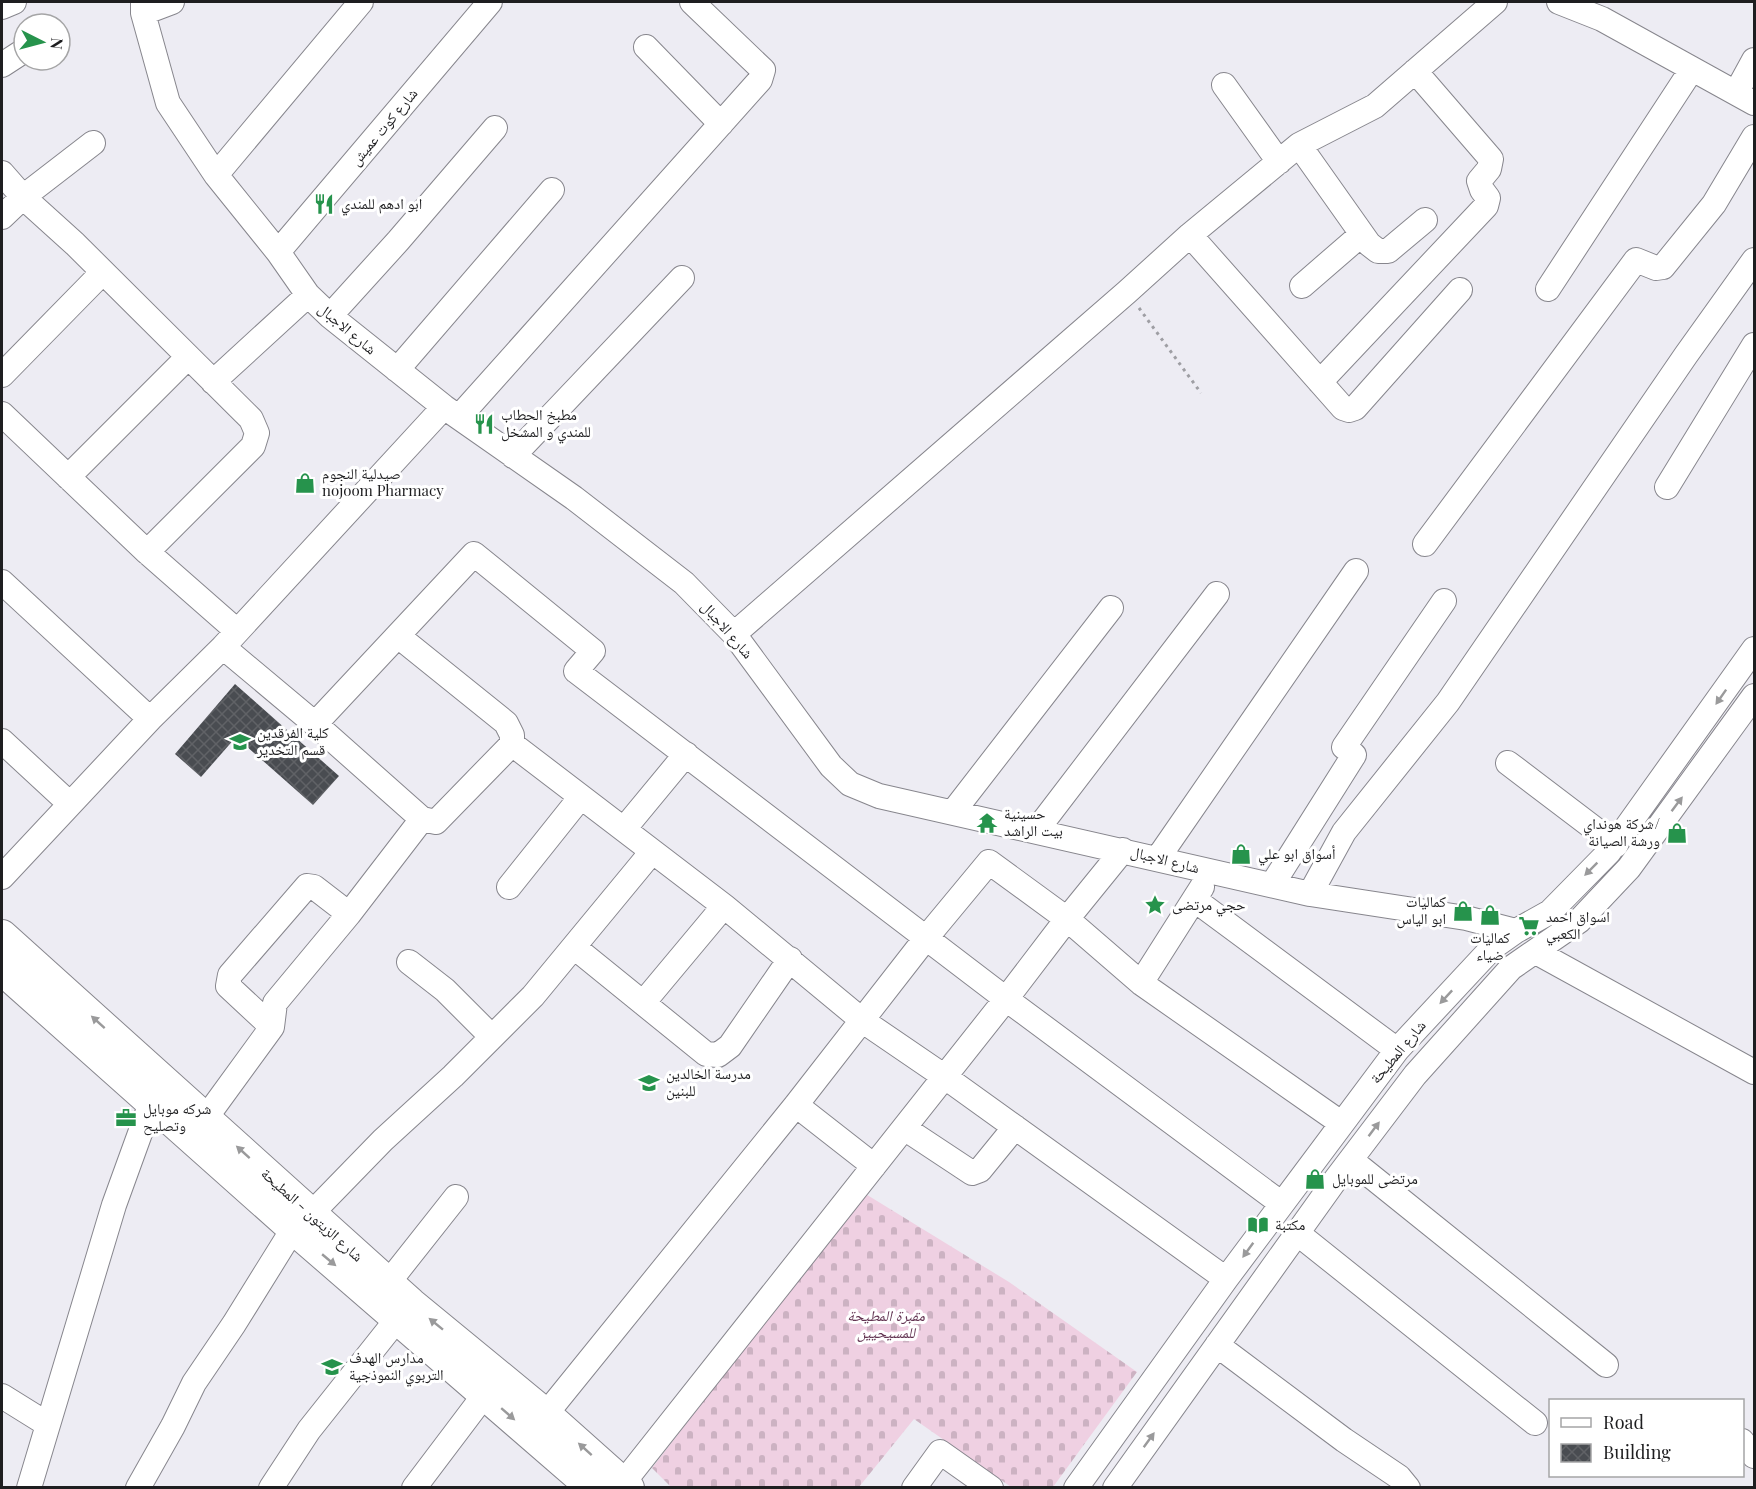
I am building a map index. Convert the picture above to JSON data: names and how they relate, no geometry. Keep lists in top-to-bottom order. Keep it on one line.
{"streets":{"main road":["شارع الزيتون - المطيحة"],"street":["شارع كوت عميش","شارع الاجبال","شارع المطيحة"]},"crossings":[["شارع كوت عميش","شارع الاجبال"],["شارع الاجبال","شارع المطيحة"]],"parks":["مقبرة المطيحة للمسيحيين"],"places":{"restaurant":["ابو ادهم للمندي","مطبخ الحطاب للمندي و المشخل"],"shop":["صيدلية النجوم nojoom Pharmacy","شركة هونداي/ ورشة الصيانة","أسواق ابو علي","كماليات ابو الياس","كماليات ضياء","مرتضى للموبايل"],"school or university":["كلية الفرقدين قسم التخدير","مدرسة الخالدين للبنين","مدارس الهدف التربوي النموذجية"],"temple":["حسينية بيت الراشد"],"place":["حجي مرتضى"],"supermarket":["اسواق احمد الكعبي"],"office":["شركه موبايل وتصليح"],"library":["مكتبة"]},"legend":["Road","Building"],"north":"right"}
